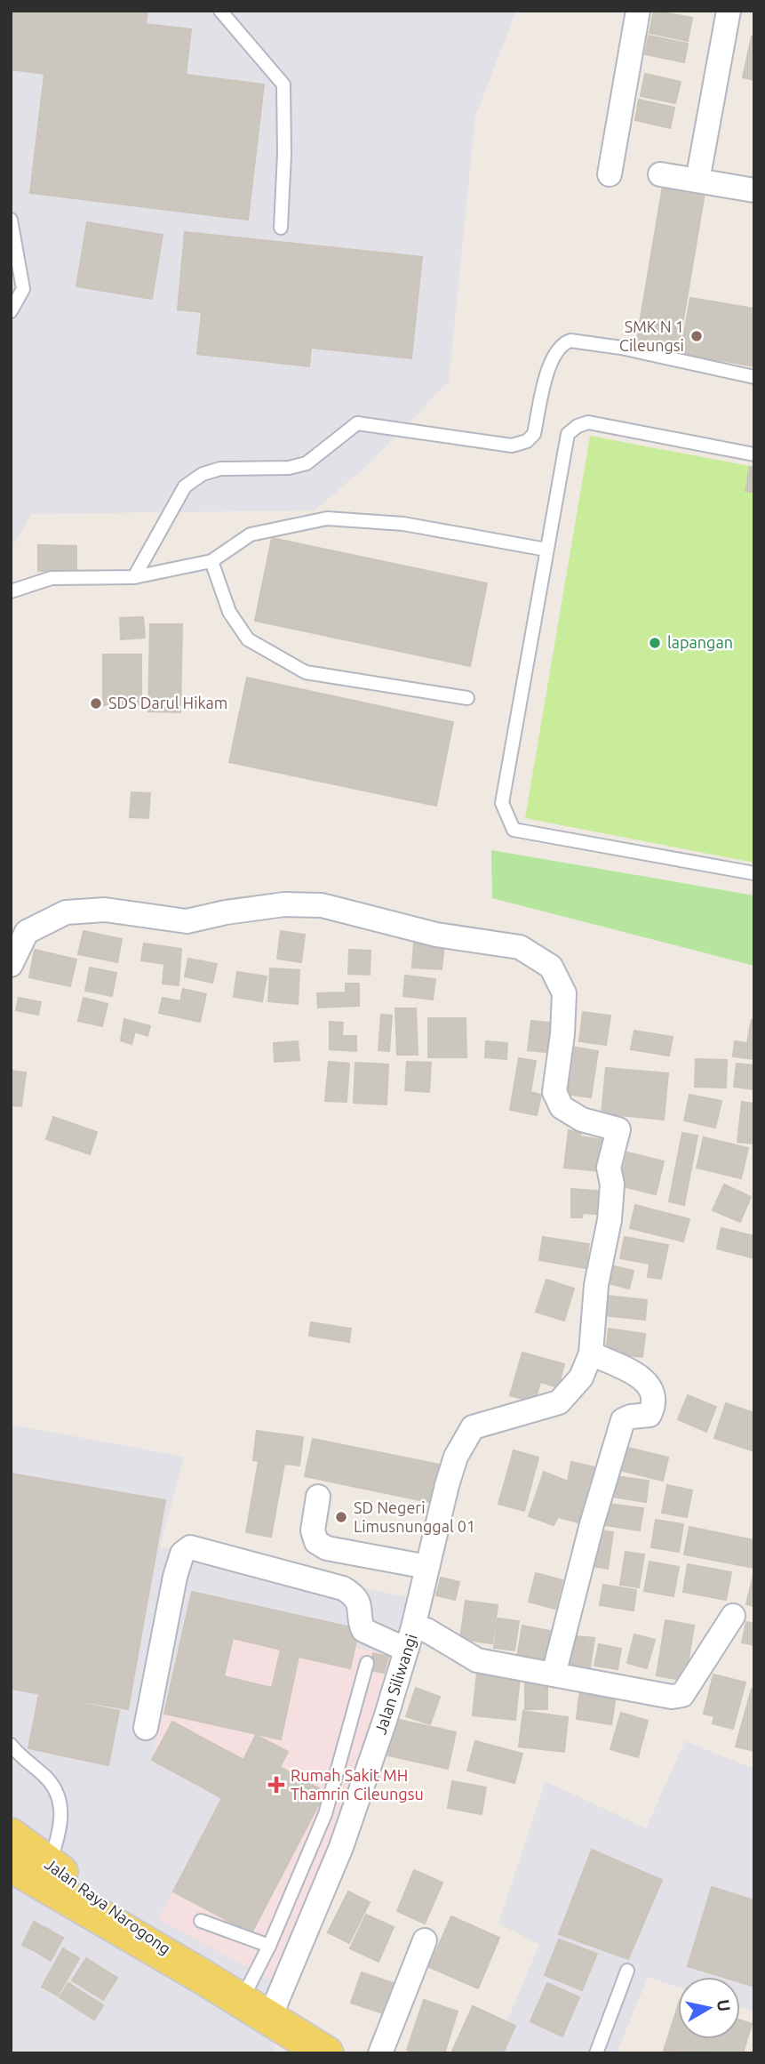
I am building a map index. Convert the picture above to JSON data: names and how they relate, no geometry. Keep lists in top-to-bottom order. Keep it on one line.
{"streets":{"main road":["Jalan Raya Narogong"],"street":["Jalan Siliwangi"]},"crossings":[["Jalan Siliwangi","Jalan Raya Narogong"]],"places":{"other":["SMK N 1 Cileungsi","lapangan","SDS Darul Hikam","SD Negeri Limusnunggal 01"],"health":["Rumah Sakit MH Thamrin Cileungsu"]},"north":"right"}
